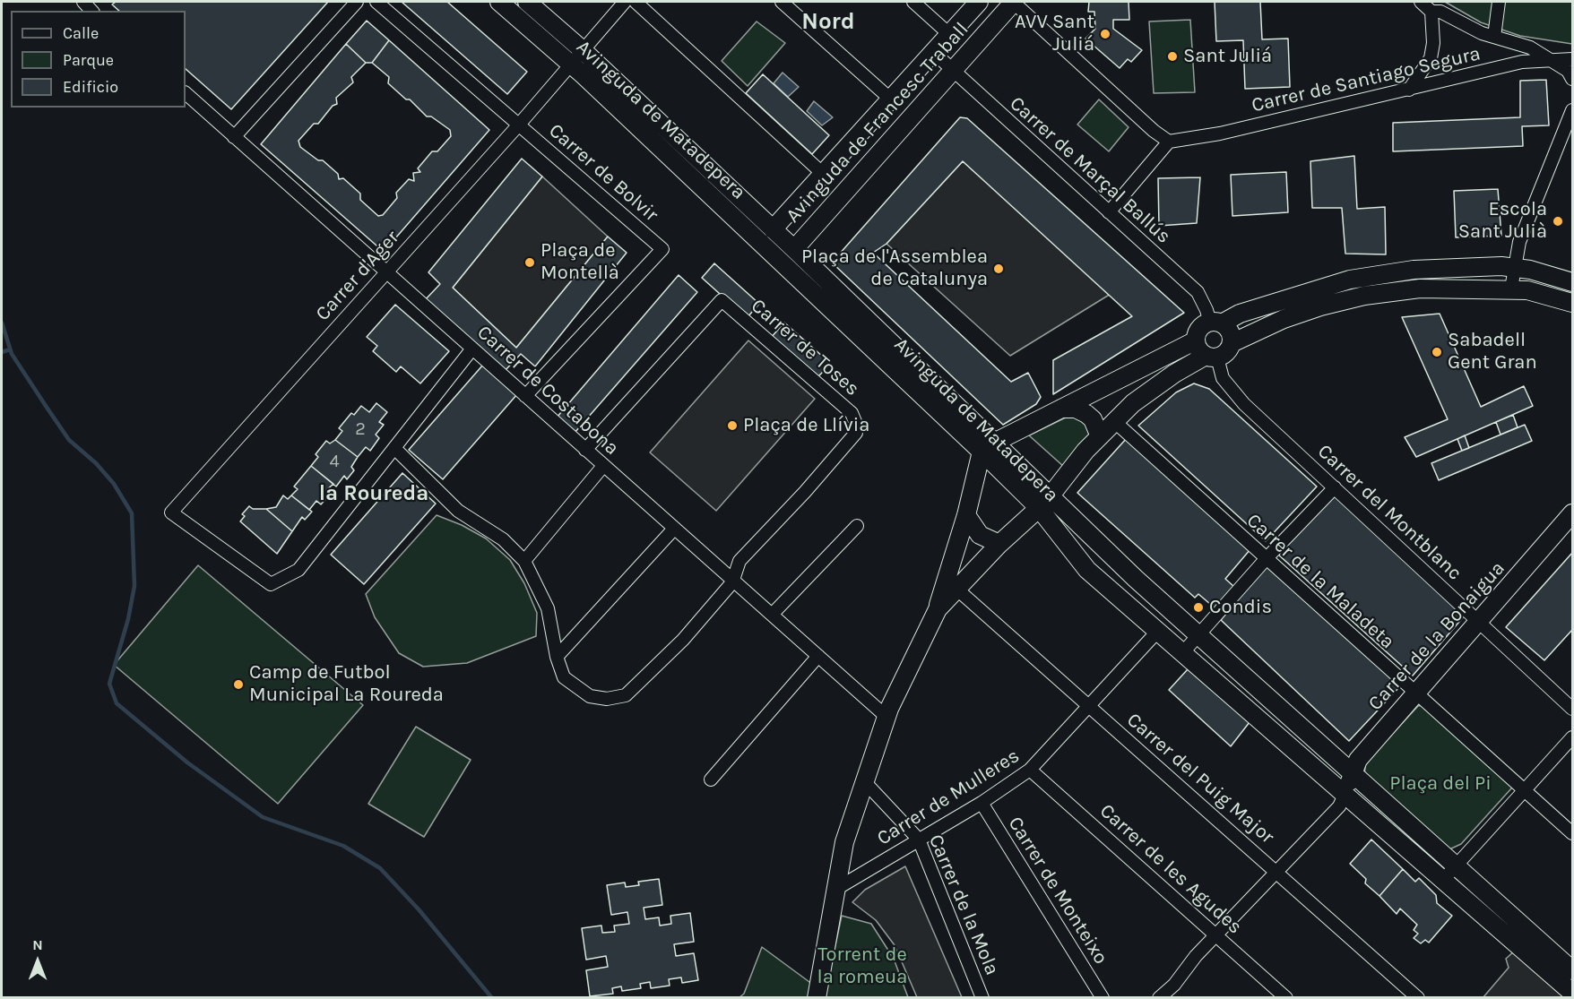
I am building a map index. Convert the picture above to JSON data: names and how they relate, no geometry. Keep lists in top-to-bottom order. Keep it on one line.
{"streets":{"street":["Carrer de Santiago Segura","Avinguda de Matadepera","Avinguda de Francesc Traball","Carrer de Marçal Ballús","Carrer de Bolvir","Carrer d'Ager","Carrer de Toses","Carrer de Costabona","Carrer del Montblanc","Carrer de la Maladeta","Carrer de la Bonaigua","Carrer del Puig Major","Carrer de Mulleres","Carrer de les Agudes","Carrer de Monteixo","Carrer de la Mola"]},"crossings":[["Avinguda de Matadepera","Avinguda de Francesc Traball"],["Avinguda de Matadepera","Carrer d'Ager"],["Avinguda de Matadepera","Carrer de la Bonaigua"],["Avinguda de Matadepera","Carrer de Mulleres"],["Avinguda de Francesc Traball","Carrer de Marçal Ballús"],["Carrer de Marçal Ballús","Carrer del Montblanc"],["Carrer de Bolvir","Carrer d'Ager"],["Carrer de Bolvir","Carrer de Costabona"],["Carrer d'Ager","Carrer de Toses"],["Carrer d'Ager","Carrer de Costabona"],["Carrer de Toses","Carrer de Costabona"],["Carrer del Montblanc","Carrer de la Bonaigua"],["Carrer de la Maladeta","Carrer de la Bonaigua"],["Carrer del Puig Major","Carrer de Mulleres"],["Carrer de Mulleres","Carrer de les Agudes"],["Carrer de Mulleres","Carrer de Monteixo"],["Carrer de Mulleres","Carrer de la Mola"]],"districts":["Nord","la Roureda"],"parks":["Plaça del Pi","Torrent de la romeua"],"places":["AVV Sant Juliá","Sant Juliá","Escola Sant Julià","Plaça de Montellà","Plaça de l'Assemblea de Catalunya","Sabadell Gent Gran","Plaça de Llívia","Condis","Camp de Futbol Municipal La Roureda"],"house_numbers":["2","4"],"legend":["Calle","Parque","Edificio"],"north":"top"}
